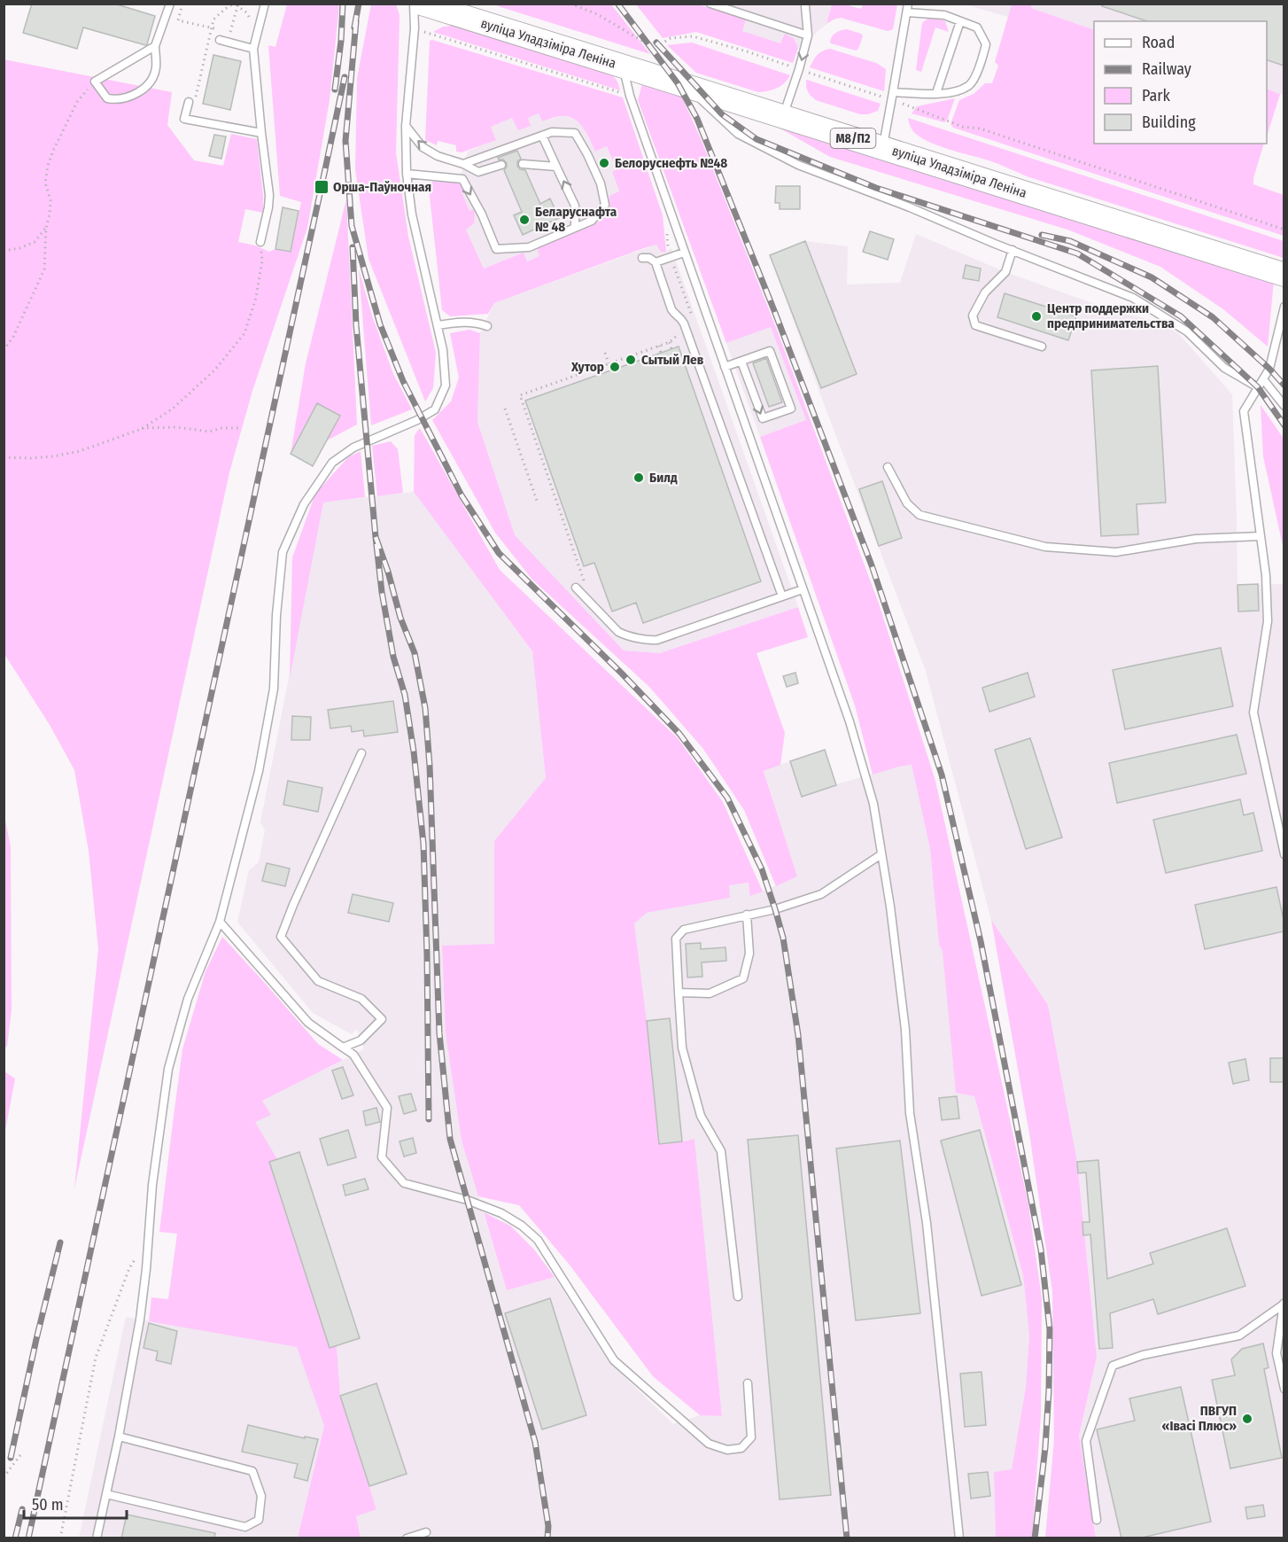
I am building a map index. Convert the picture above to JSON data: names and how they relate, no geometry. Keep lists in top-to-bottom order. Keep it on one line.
{"streets":{"main road":["вуліца Уладзіміра Леніна","М8/П2"]},"places":{"other":["Белоруснефть №48","Беларуснафта № 48","Центр поддержки предпринимательства","Сытый Лев","Хутор","Билд","ПВГУП «Івасі Плюс»"],"transit":["Орша-Паўночная"]},"legend":["Road","Railway","Park","Building"],"scale_bar":"50 m"}
